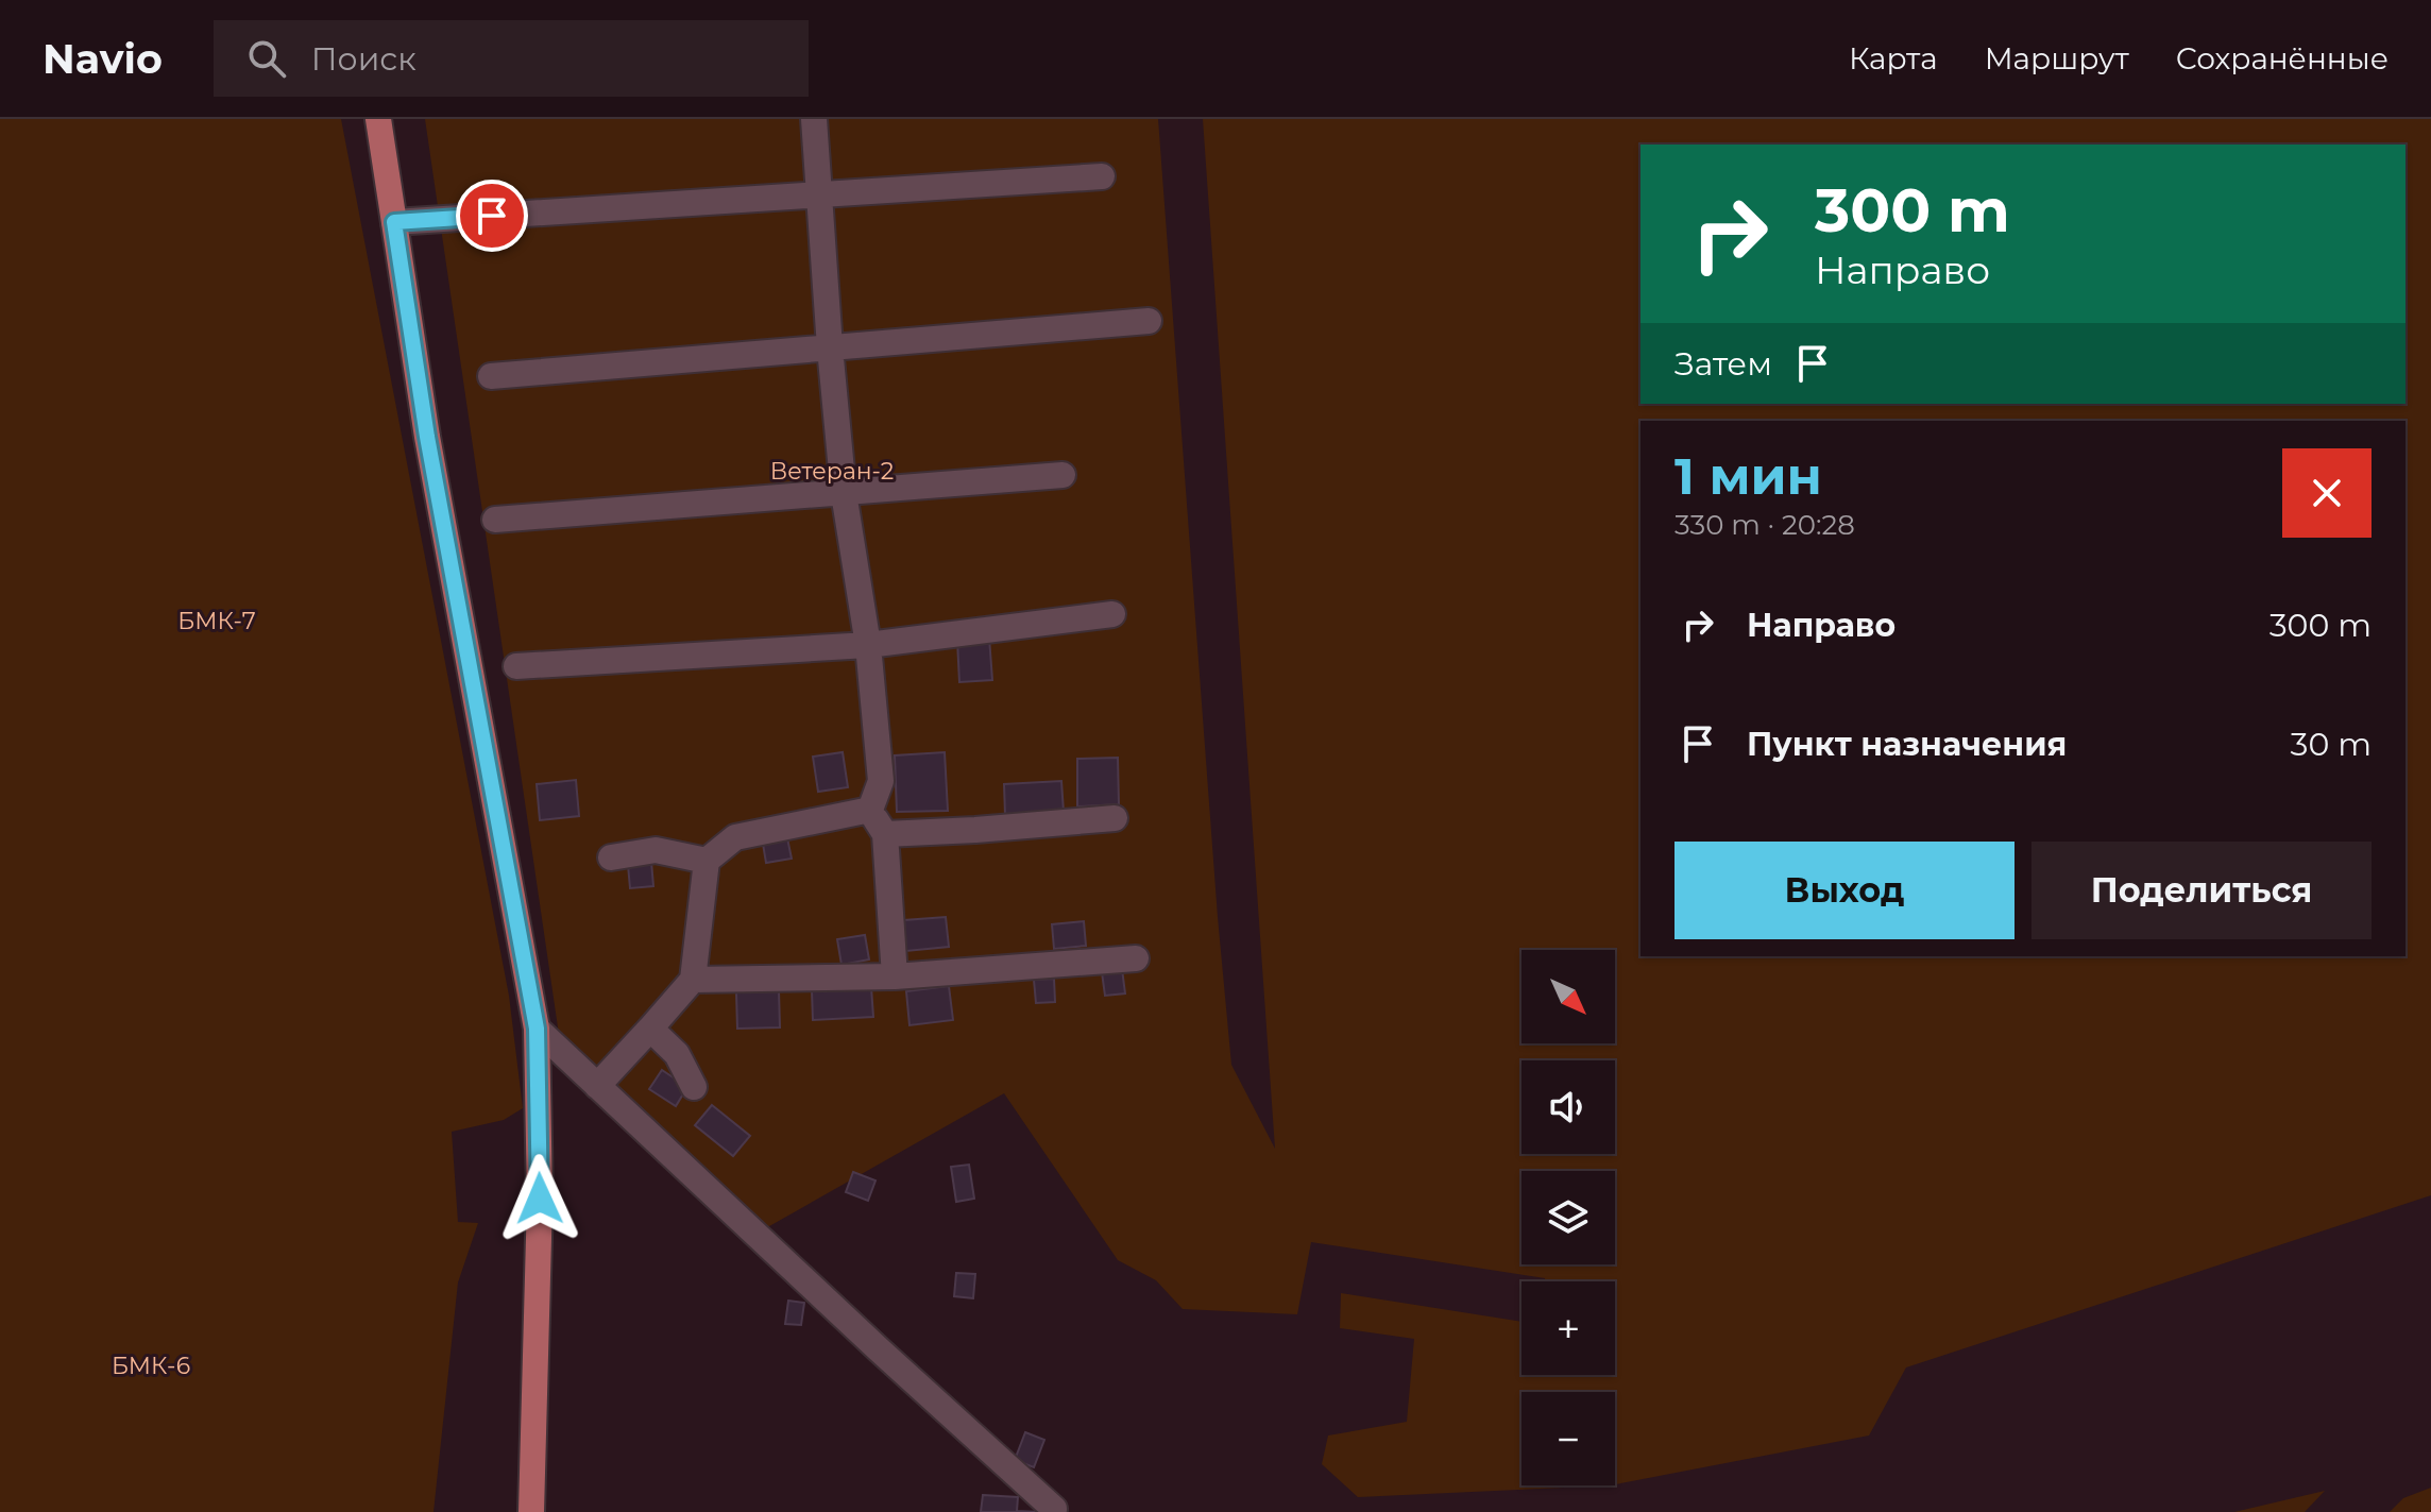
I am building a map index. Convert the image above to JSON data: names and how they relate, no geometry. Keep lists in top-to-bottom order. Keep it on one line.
{"parks":["Ветеран-2","БМК-7","БМК-6"],"north":"bottom right","page":{"header":"Navio","search":"Поиск","nav":["Карта","Маршрут","Сохранённые"],"turn":["300 m","Направо"],"then":"Затем","heading":["1 мин","330 m · 20:28"],"list":[{"name":"Направо","value":"300 m"},{"name":"Пункт назначения","value":"30 m"}],"buttons":["Выход","Поделиться"],"map_buttons":["+","−"]}}
